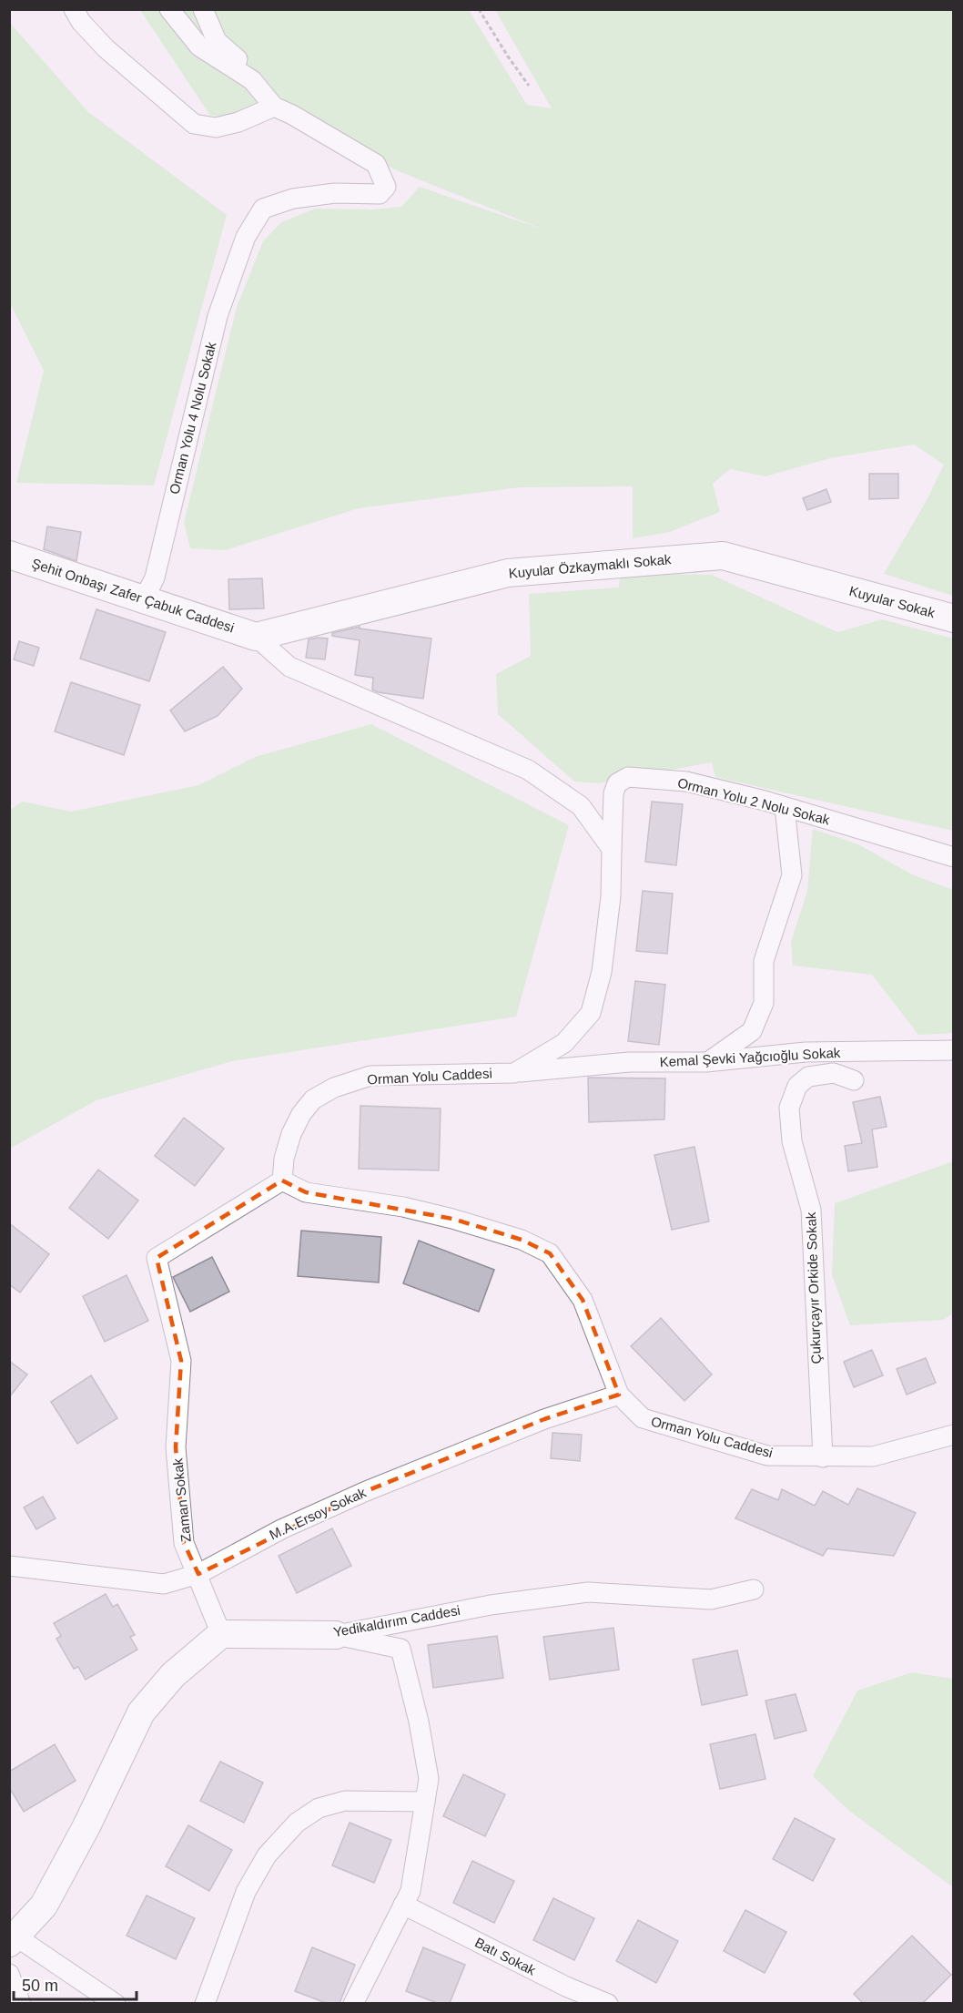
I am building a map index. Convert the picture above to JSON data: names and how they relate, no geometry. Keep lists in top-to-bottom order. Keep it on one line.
{"streets":{"street":["Orman Yolu 4 Nolu Sokak","Kuyular Özkaymaklı Sokak","Şehit Onbaşı Zafer Çabuk Caddesi","Kuyular Sokak","Orman Yolu 2 Nolu Sokak","Kemal Şevki Yağcıoğlu Sokak","Orman Yolu Caddesi","Çukurçayır Orkide Sokak","Zaman Sokak","M.A.Ersoy Sokak","Yedikaldırım Caddesi","Batı Sokak"]},"crossings":[["Orman Yolu 4 Nolu Sokak","Şehit Onbaşı Zafer Çabuk Caddesi"],["Kuyular Özkaymaklı Sokak","Şehit Onbaşı Zafer Çabuk Caddesi"],["Kuyular Özkaymaklı Sokak","Kuyular Sokak"],["Orman Yolu 2 Nolu Sokak","Orman Yolu Caddesi"],["Kemal Şevki Yağcıoğlu Sokak","Orman Yolu Caddesi"],["Orman Yolu Caddesi","Çukurçayır Orkide Sokak"],["Orman Yolu Caddesi","Zaman Sokak"],["Orman Yolu Caddesi","M.A.Ersoy Sokak"],["Zaman Sokak","M.A.Ersoy Sokak"],["Zaman Sokak","Yedikaldırım Caddesi"]],"scale_bar":"50 m"}
